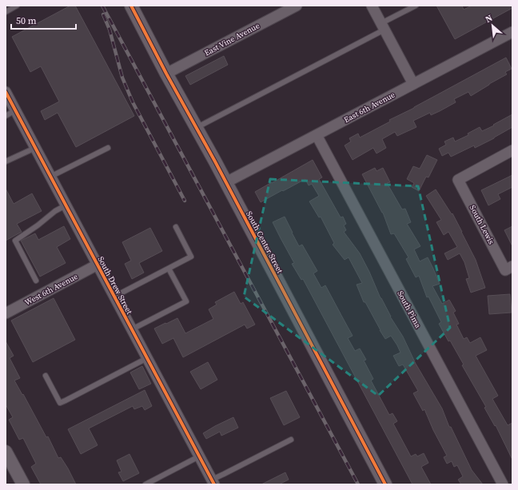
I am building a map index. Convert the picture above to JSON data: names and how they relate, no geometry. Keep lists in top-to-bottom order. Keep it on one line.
{"streets":{"street":["East Vine Avenue","East 6th Avenue","South Lewis","South Center Street","South Drew Street","West 6th Avenue","South Pima"]},"crossings":[["East Vine Avenue","South Center Street"],["East 6th Avenue","South Center Street"],["East 6th Avenue","South Pima"],["South Drew Street","West 6th Avenue"]],"scale_bar":"50 m","north":"top left"}
